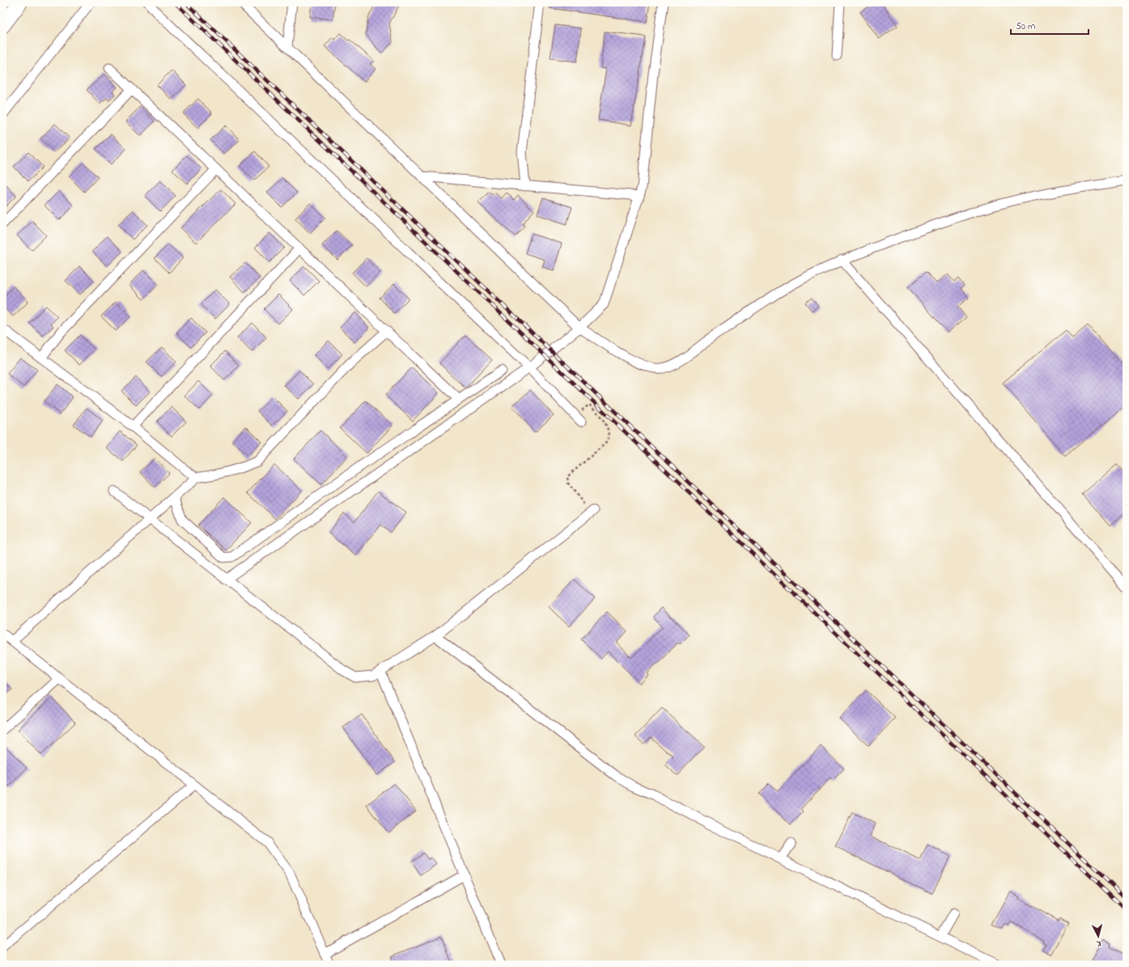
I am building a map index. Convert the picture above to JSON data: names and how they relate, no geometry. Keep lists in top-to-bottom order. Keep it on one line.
{"scale_bar":"50 m","north":"bottom"}
